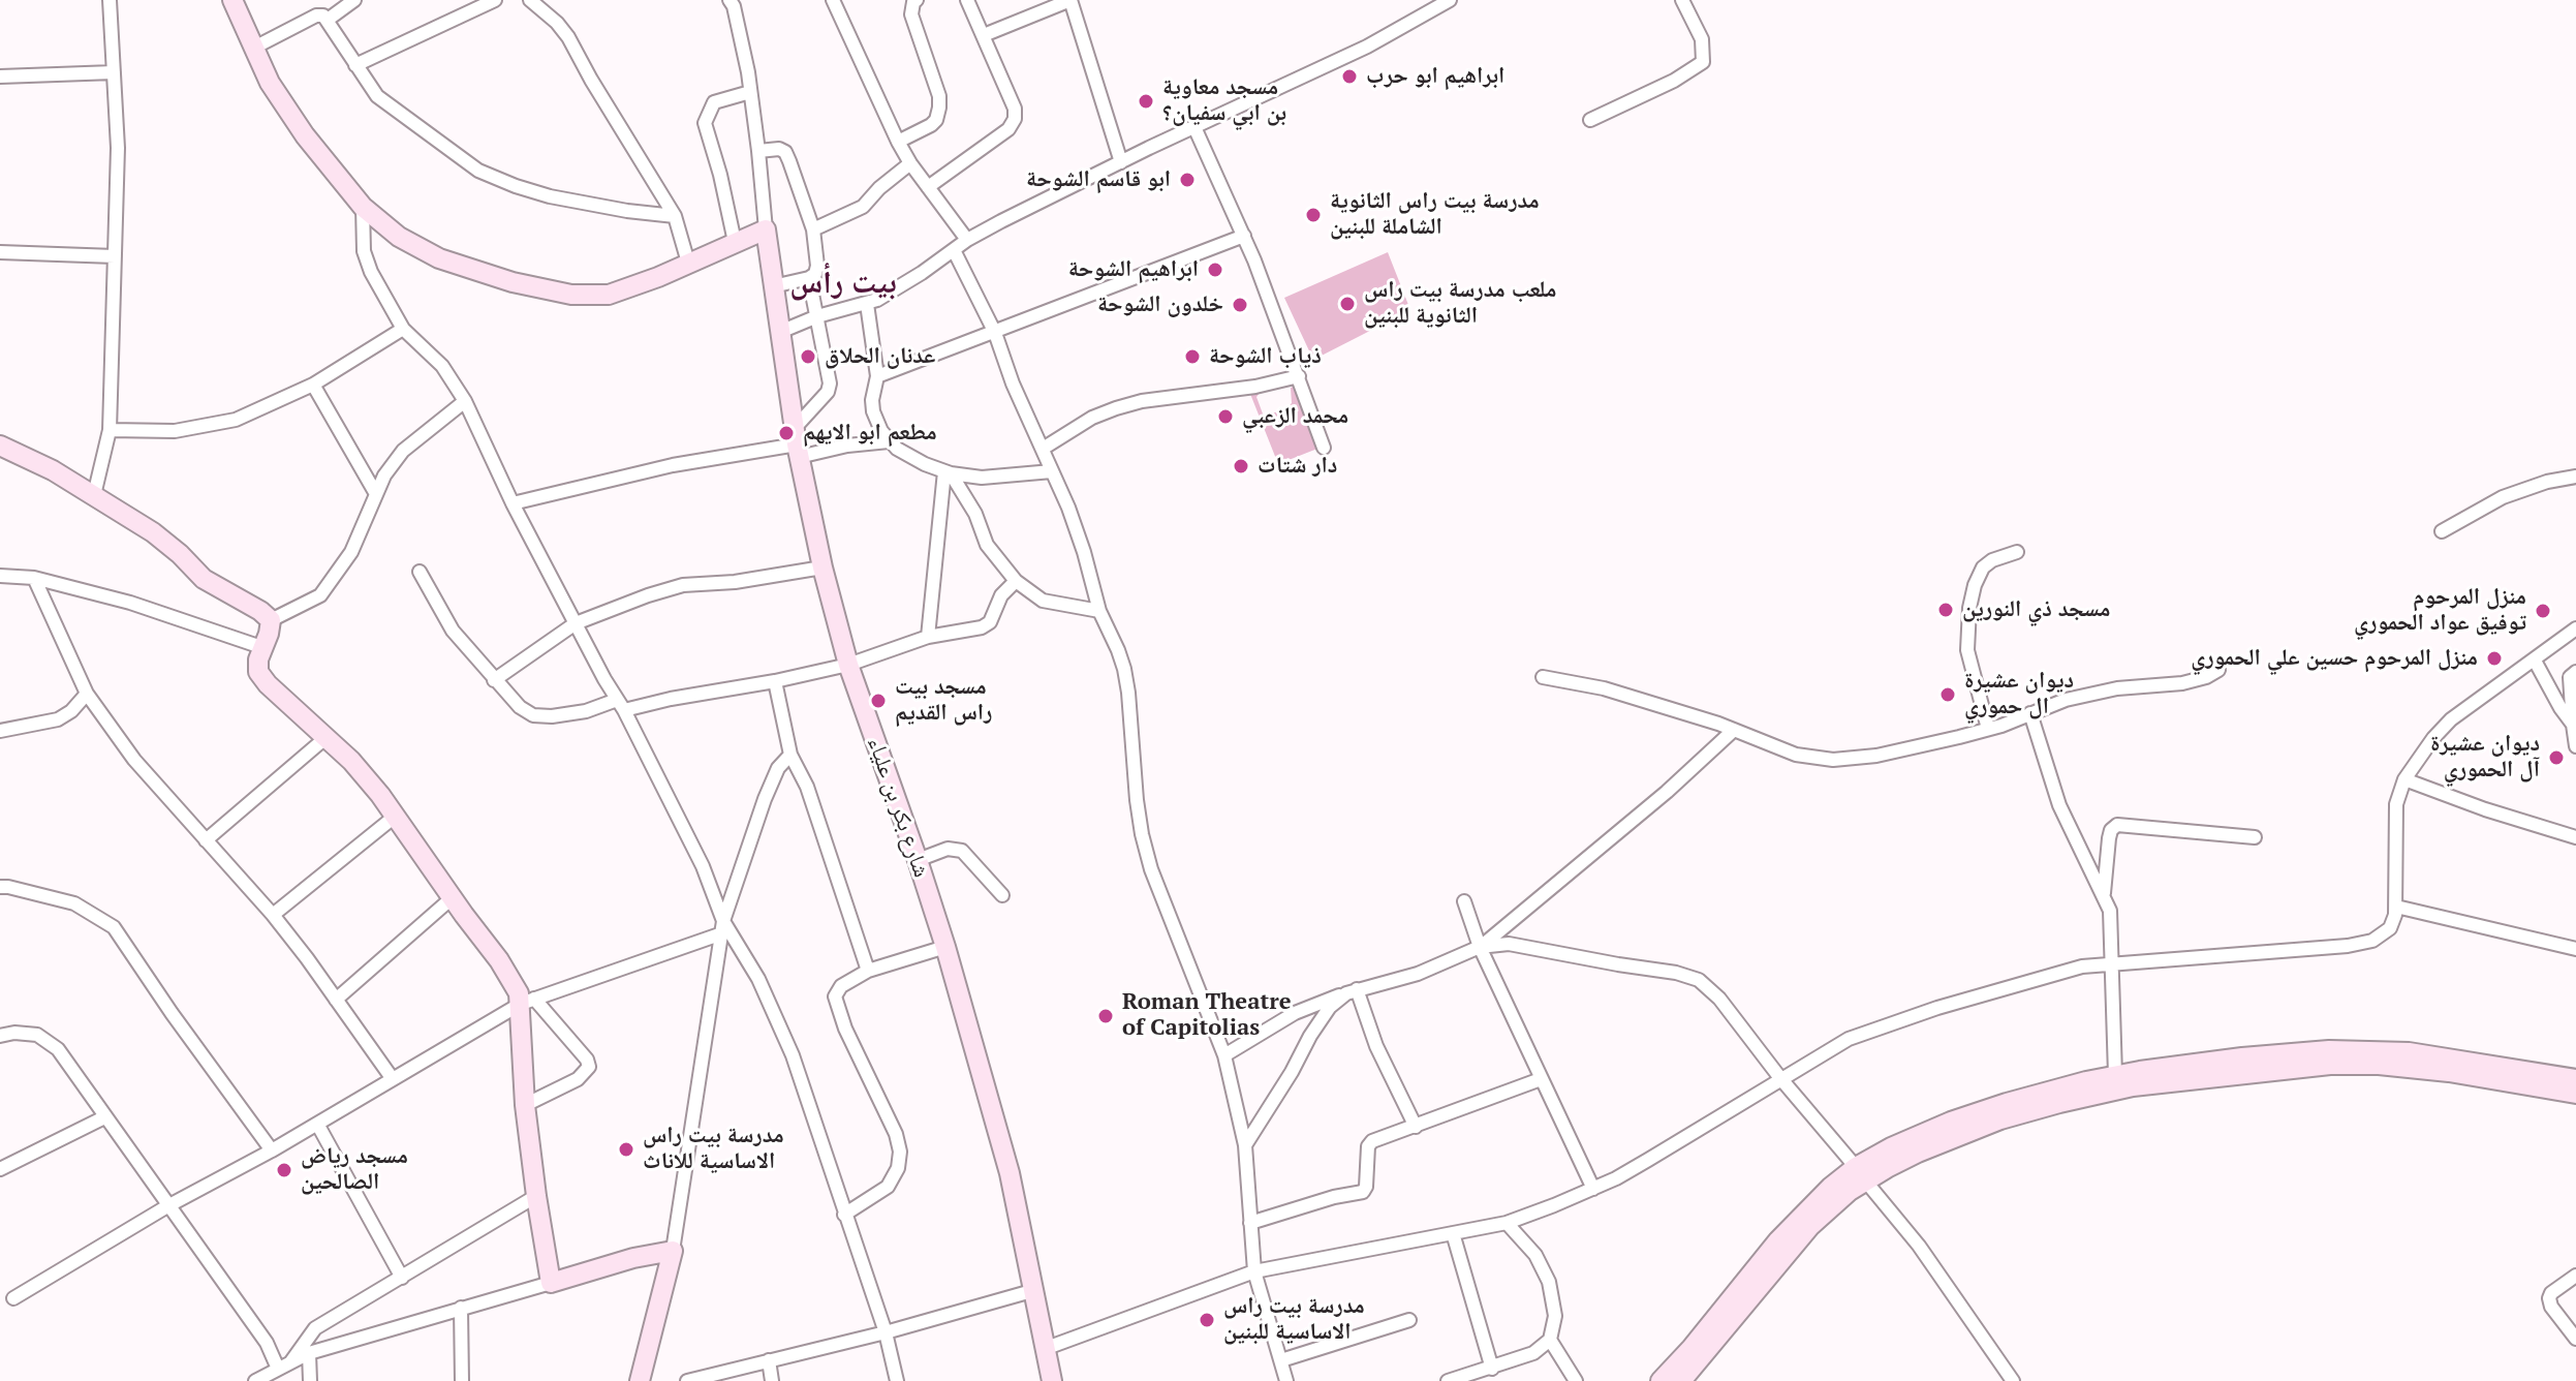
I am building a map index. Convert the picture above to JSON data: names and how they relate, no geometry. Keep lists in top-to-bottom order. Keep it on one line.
{"streets":{"street":["شارع بكر بن علياء"]},"districts":["بيت رأس"],"places":["ابراهيم ابو حرب","مسجد معاوية بن ابي سفيان؟","ابو قاسم الشوحة","مدرسة بيت راس الثانوية الشاملة للبنين","ابراهيم الشوحة","ملعب مدرسة بيت راس الثانوية للبنين","خلدون الشوحة","عدنان الحلاق","ذياب الشوحة","محمد الزعبي","مطعم ابو الايهم","دار شتات","مسجد ذي النورين","منزل المرحوم توفيق عواد الحموري","منزل المرحوم حسين علي الحموري","ديوان عشيرة ال حموري","مسجد بيت راس القديم","ديوان عشيرة آل الحموري","Roman Theatre of Capitolias","مدرسة بيت راس الاساسية للاناث","مسجد رياض الصالحين","مدرسة بيت راس الاساسية للبنين"]}
